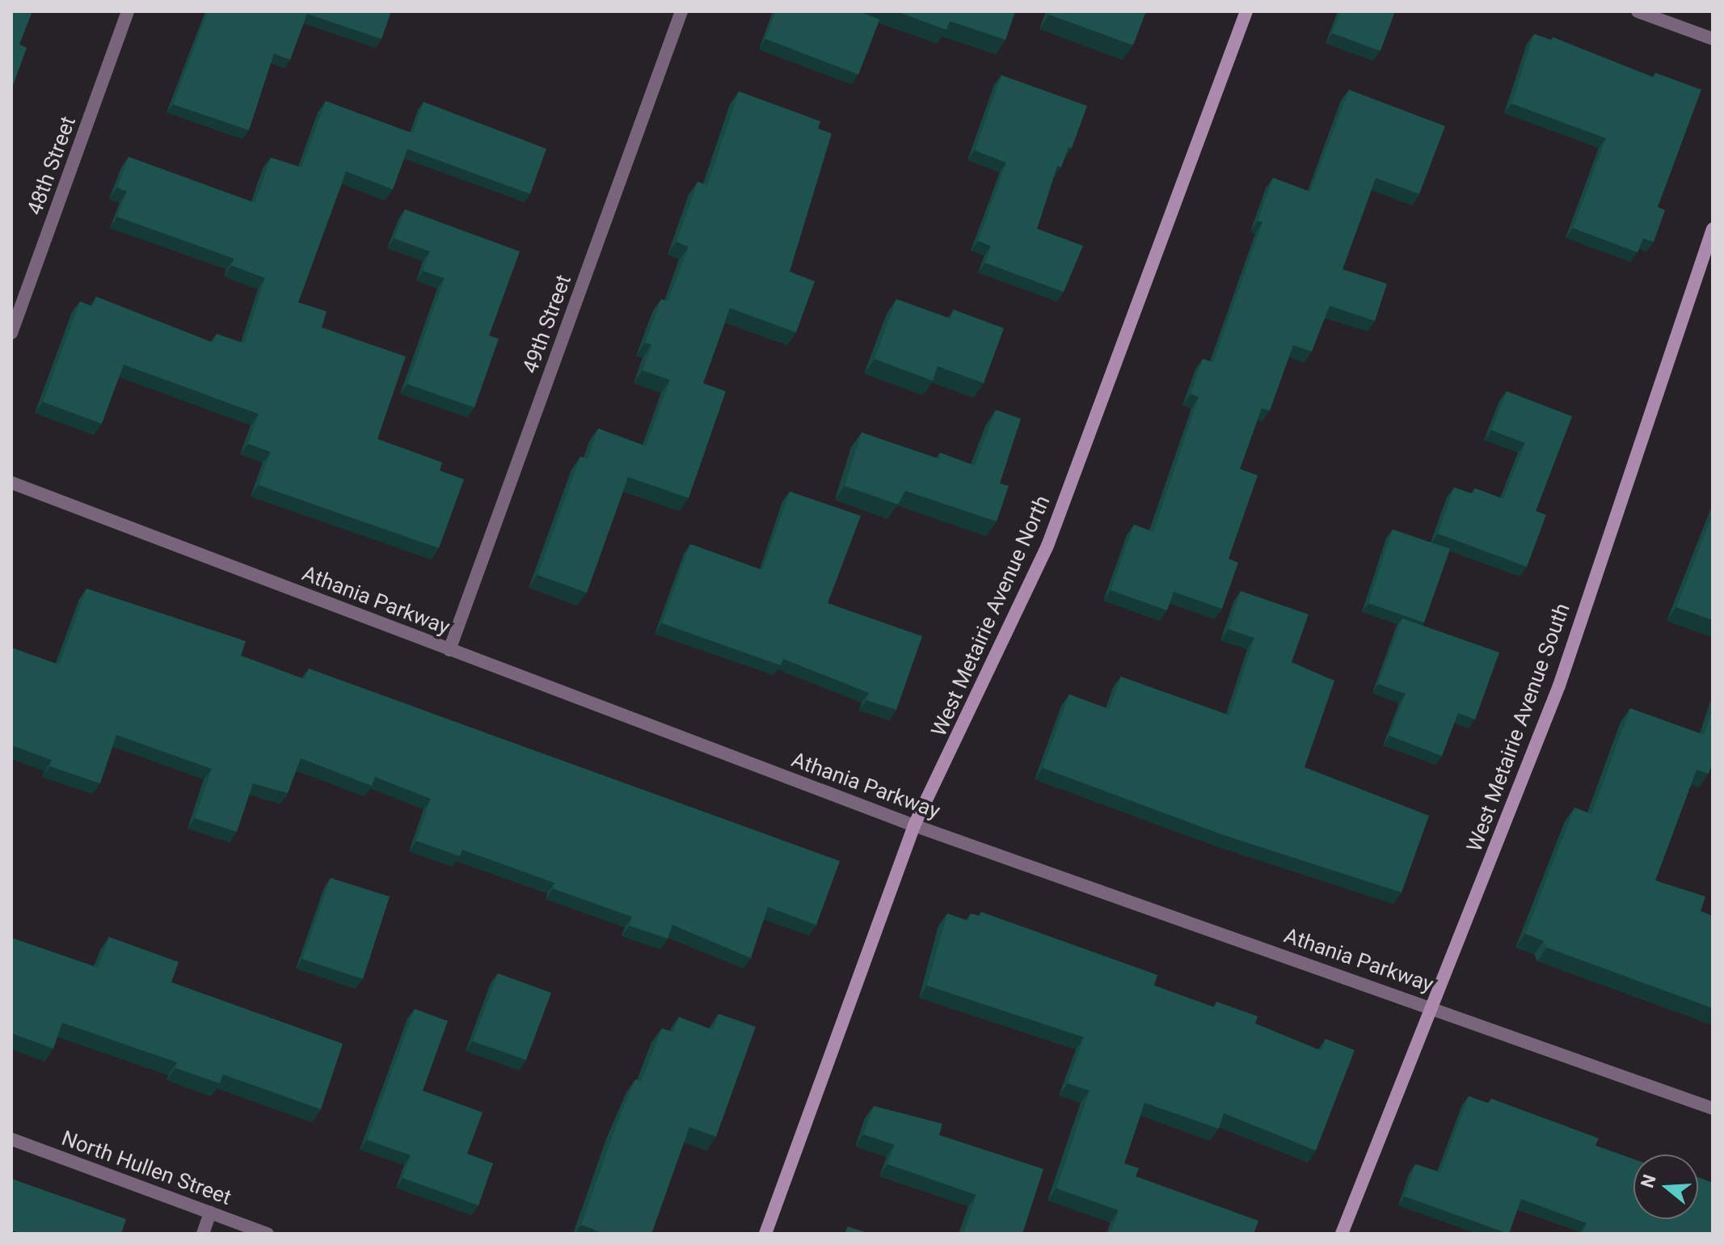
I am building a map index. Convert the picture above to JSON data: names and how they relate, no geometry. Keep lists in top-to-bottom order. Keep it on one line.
{"streets":{"main road":["West Metairie Avenue North","West Metairie Avenue South"],"street":["48th Street","49th Street","Athania Parkway","North Hullen Street"]},"crossings":[["49th Street","Athania Parkway"],["Athania Parkway","West Metairie Avenue North"],["Athania Parkway","West Metairie Avenue South"]],"north":"left"}
